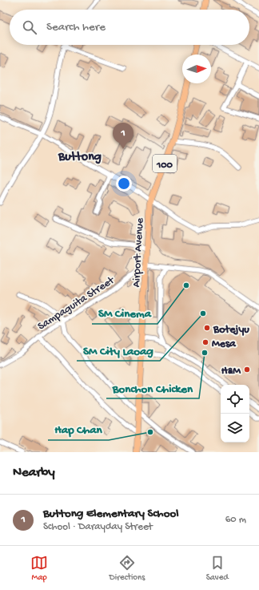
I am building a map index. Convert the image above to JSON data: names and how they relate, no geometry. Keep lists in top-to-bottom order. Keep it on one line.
{"streets":{"main road":["100","Airport Avenue"],"street":["Sampaguita Street"]},"crossings":[["Airport Avenue","Sampaguita Street"]],"districts":["Buttong"],"places":["SM Cinema","SM City Laoag","Botejyu","Mesa","Bonchon Chicken","H&M","Hap Chan"],"north":"right","page":{"search":"Search here","pins":"1","heading":"Nearby","list":[{"mark":"1","name":"Buttong Elementary School","note":"School · Darayday Street","value":"60 m"}],"nav":["Map","Directions","Saved"]}}
